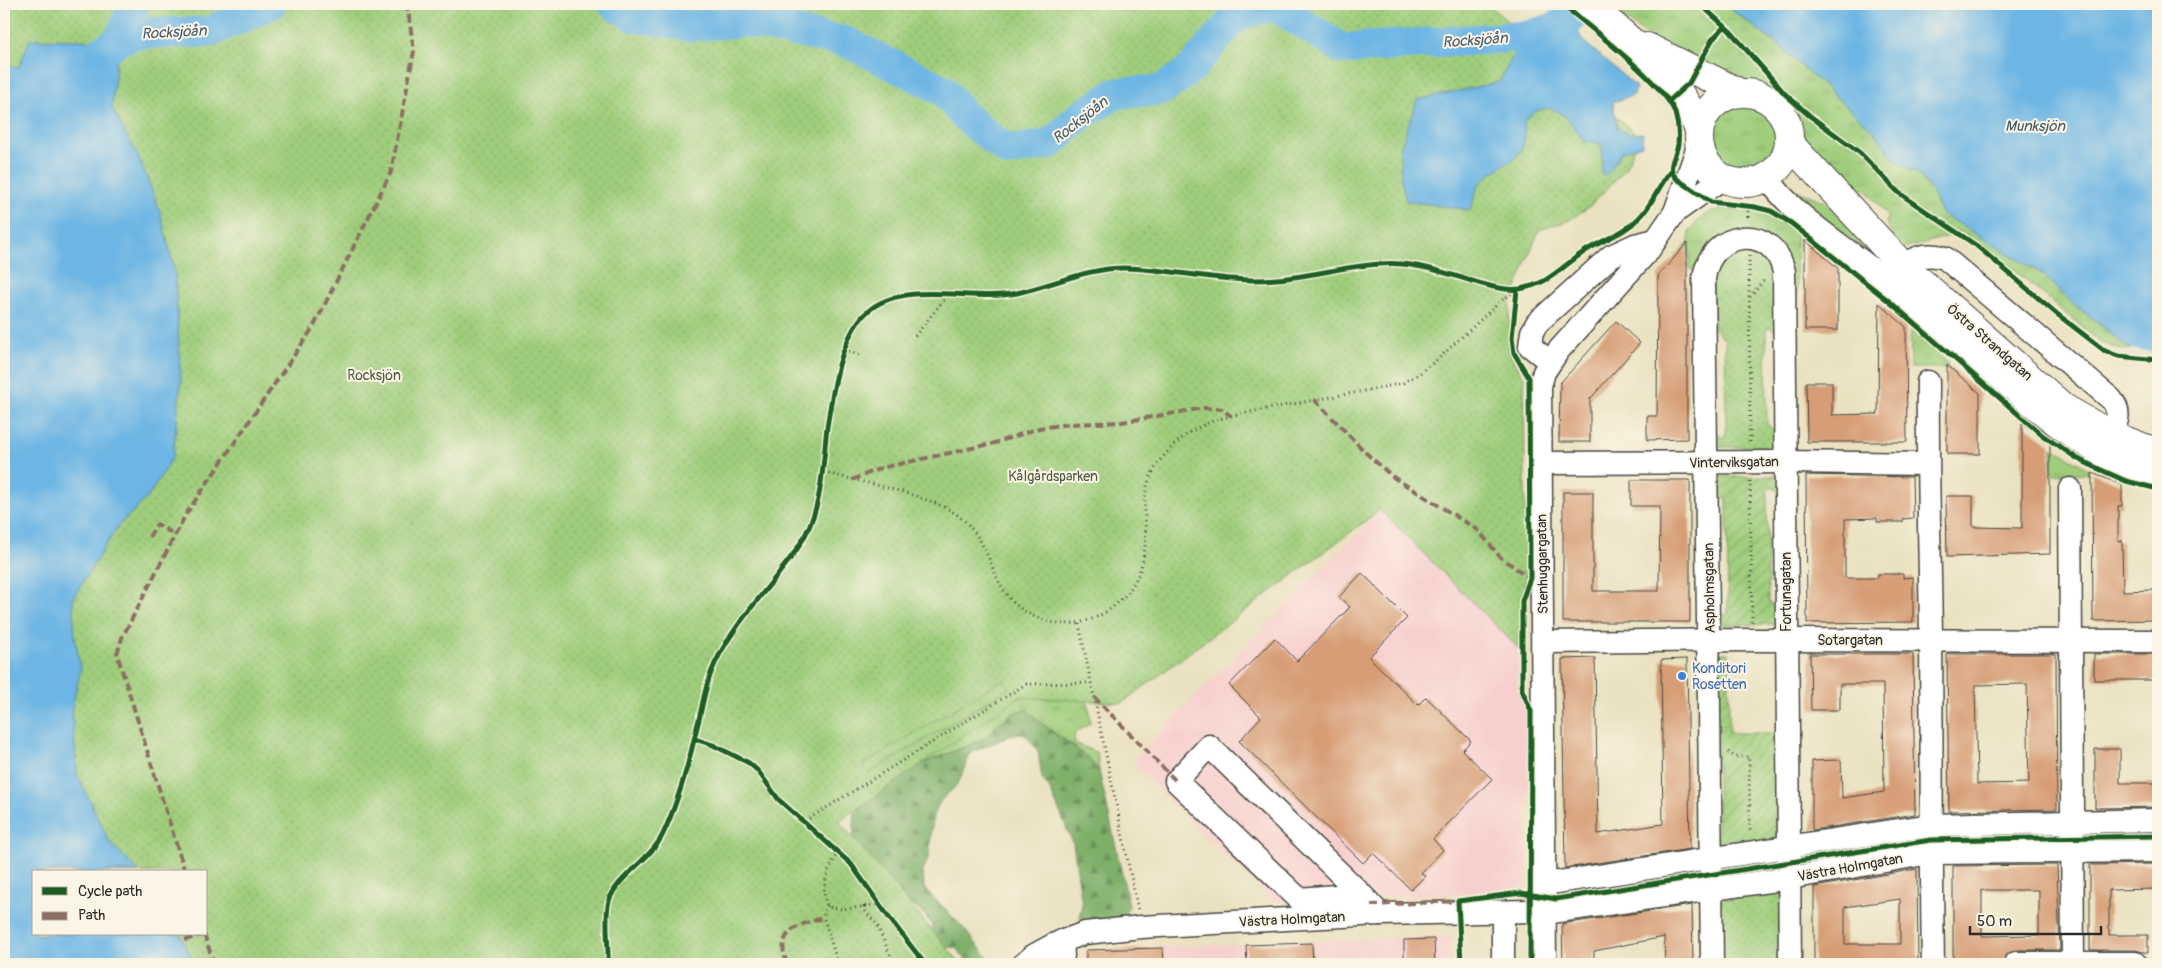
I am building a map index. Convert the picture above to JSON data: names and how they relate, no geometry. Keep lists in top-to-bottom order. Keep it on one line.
{"streets":{"main road":["Östra Strandgatan"],"street":["Vinterviksgatan","Stenhuggargatan","Aspholmsgatan","Fortunagatan","Sotargatan","Västra Holmgatan"]},"crossings":[["Östra Strandgatan","Stenhuggargatan"],["Vinterviksgatan","Stenhuggargatan"],["Vinterviksgatan","Aspholmsgatan"],["Vinterviksgatan","Fortunagatan"],["Stenhuggargatan","Sotargatan"],["Stenhuggargatan","Västra Holmgatan"],["Aspholmsgatan","Fortunagatan"],["Aspholmsgatan","Sotargatan"],["Aspholmsgatan","Västra Holmgatan"],["Fortunagatan","Sotargatan"],["Fortunagatan","Västra Holmgatan"]],"water":["Rocksjöån","Munksjön"],"parks":["Rocksjön","Kålgårdsparken"],"places":["Konditori Rosetten"],"legend":["Cycle path","Path"],"scale_bar":"50 m"}
